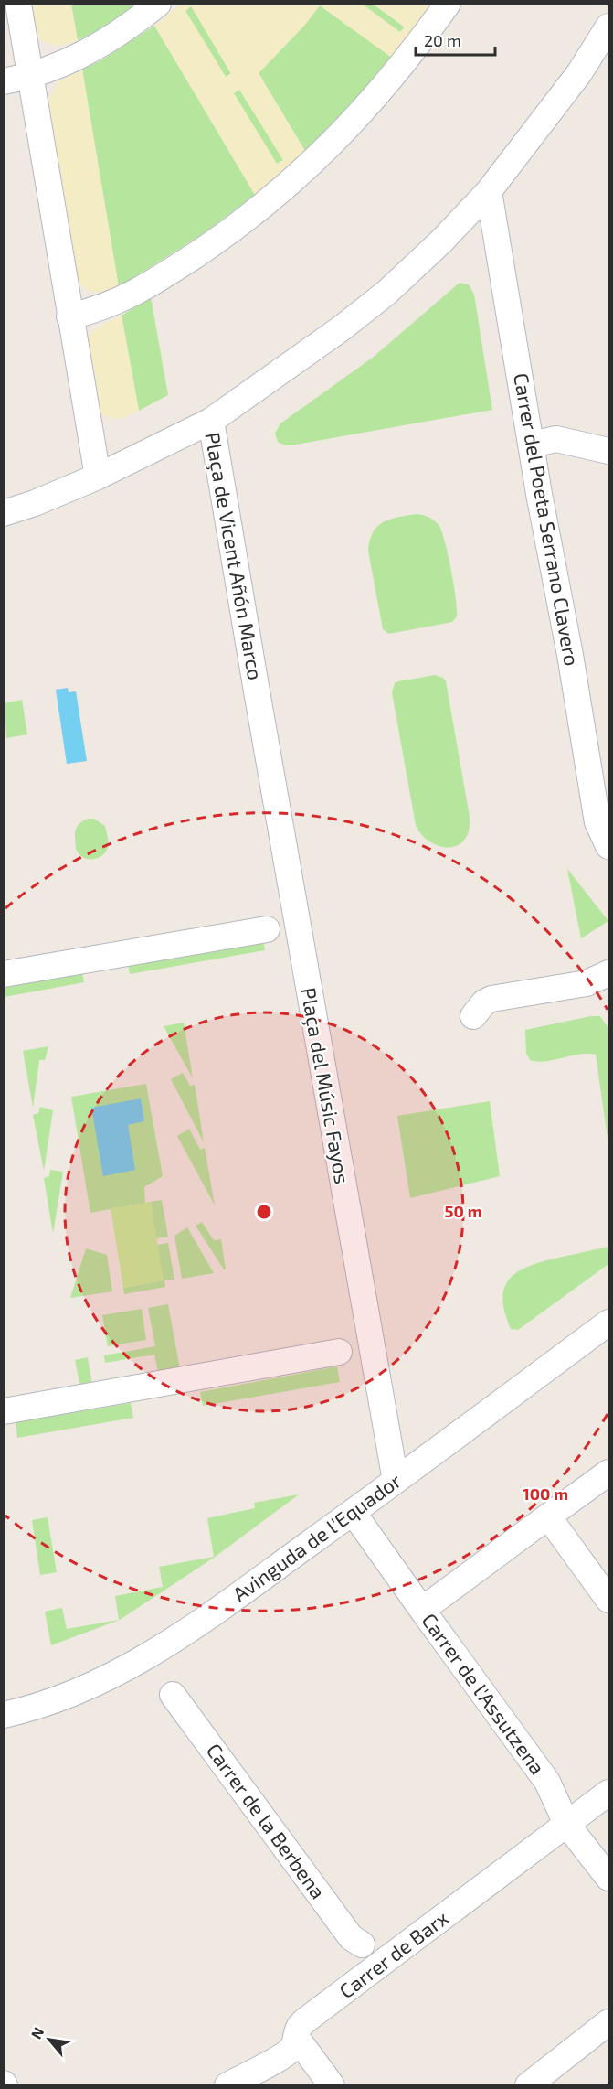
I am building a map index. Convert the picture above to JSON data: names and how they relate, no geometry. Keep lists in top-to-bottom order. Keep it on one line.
{"streets":{"street":["Carrer del Poeta Serrano Clavero","Plaça de Vicent Añón Marco","Plaça del Músic Fayos","Avinguda de l'Equador","Carrer de l'Assutzena","Carrer de la Berbena","Carrer de Barx"]},"crossings":[["Plaça de Vicent Añón Marco","Plaça del Músic Fayos"],["Plaça del Músic Fayos","Avinguda de l'Equador"],["Avinguda de l'Equador","Carrer de l'Assutzena"],["Carrer de l'Assutzena","Carrer de Barx"]],"scale_bar":"20 m","north":"top left","rings":["50 m","100 m"]}
